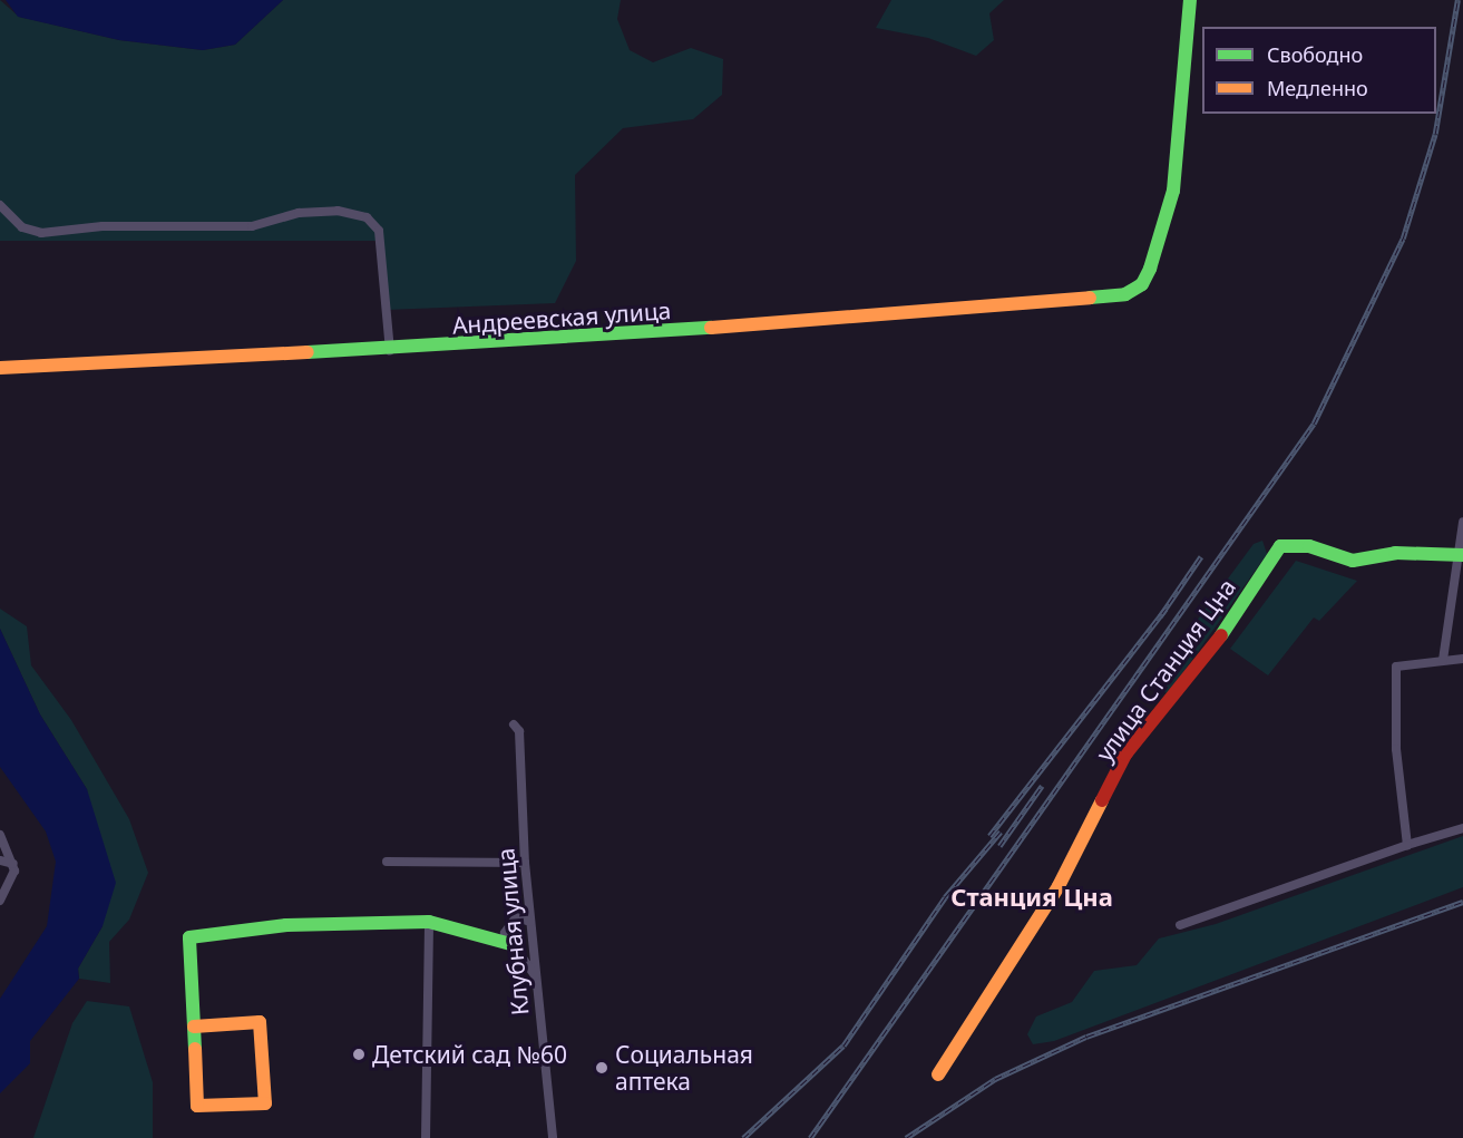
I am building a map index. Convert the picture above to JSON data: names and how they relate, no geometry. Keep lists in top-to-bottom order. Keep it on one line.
{"streets":{"street":["Андреевская улица","улица Станция Цна","Клубная улица"]},"districts":["Станция Цна"],"places":["Детский сад №60","Социальная аптека"],"legend":["Свободно","Медленно"]}
